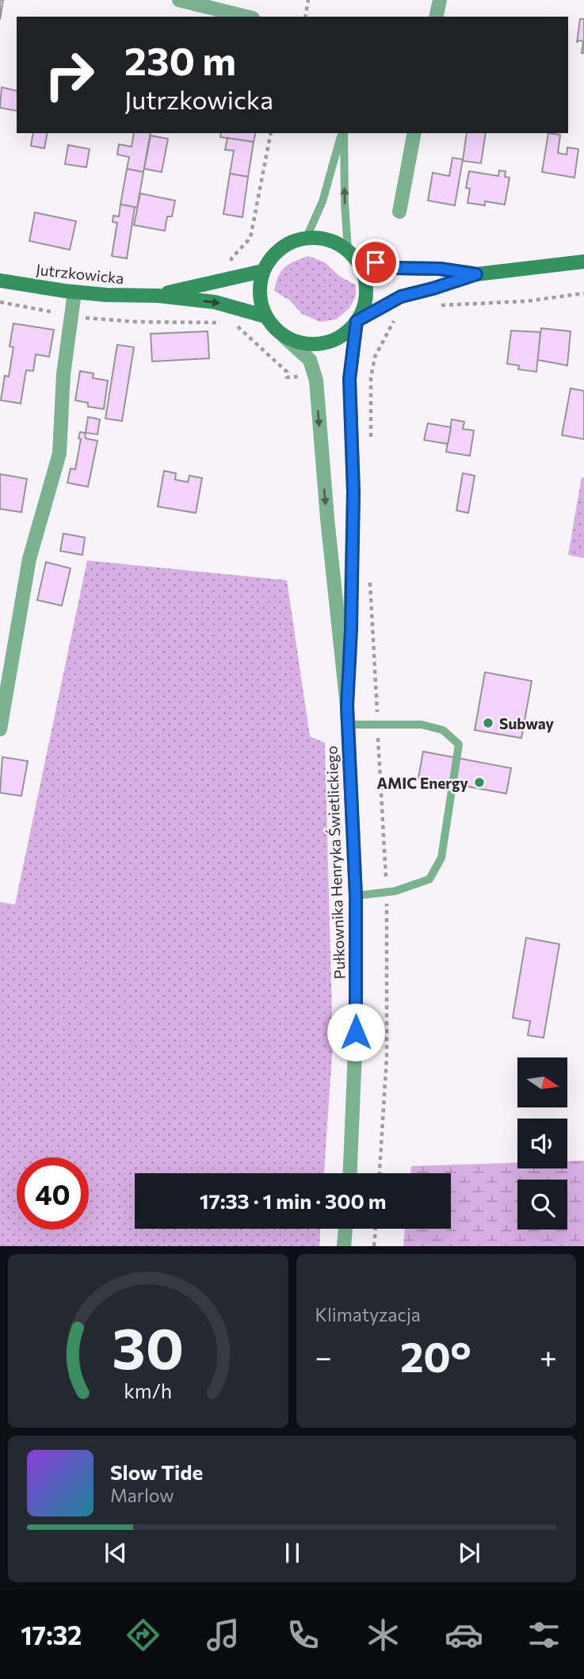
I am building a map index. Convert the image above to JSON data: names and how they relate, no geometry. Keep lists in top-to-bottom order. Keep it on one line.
{"streets":{"main road":["Jutrzkowicka"],"street":["Pułkownika Henryka Świetlickiego"]},"crossings":[["Jutrzkowicka","Pułkownika Henryka Świetlickiego"]],"places":["Subway","AMIC Energy"],"north":"right","page":{"turn":["230 m","Jutrzkowicka"],"limit":"40","trip":"17:33 · 1 min · 300 m","tile":"Klimatyzacja","heat":["−","20°","+"],"song":["Slow Tide","Marlow"],"tabs":"17:32","gauge":["30","km/h"]}}
